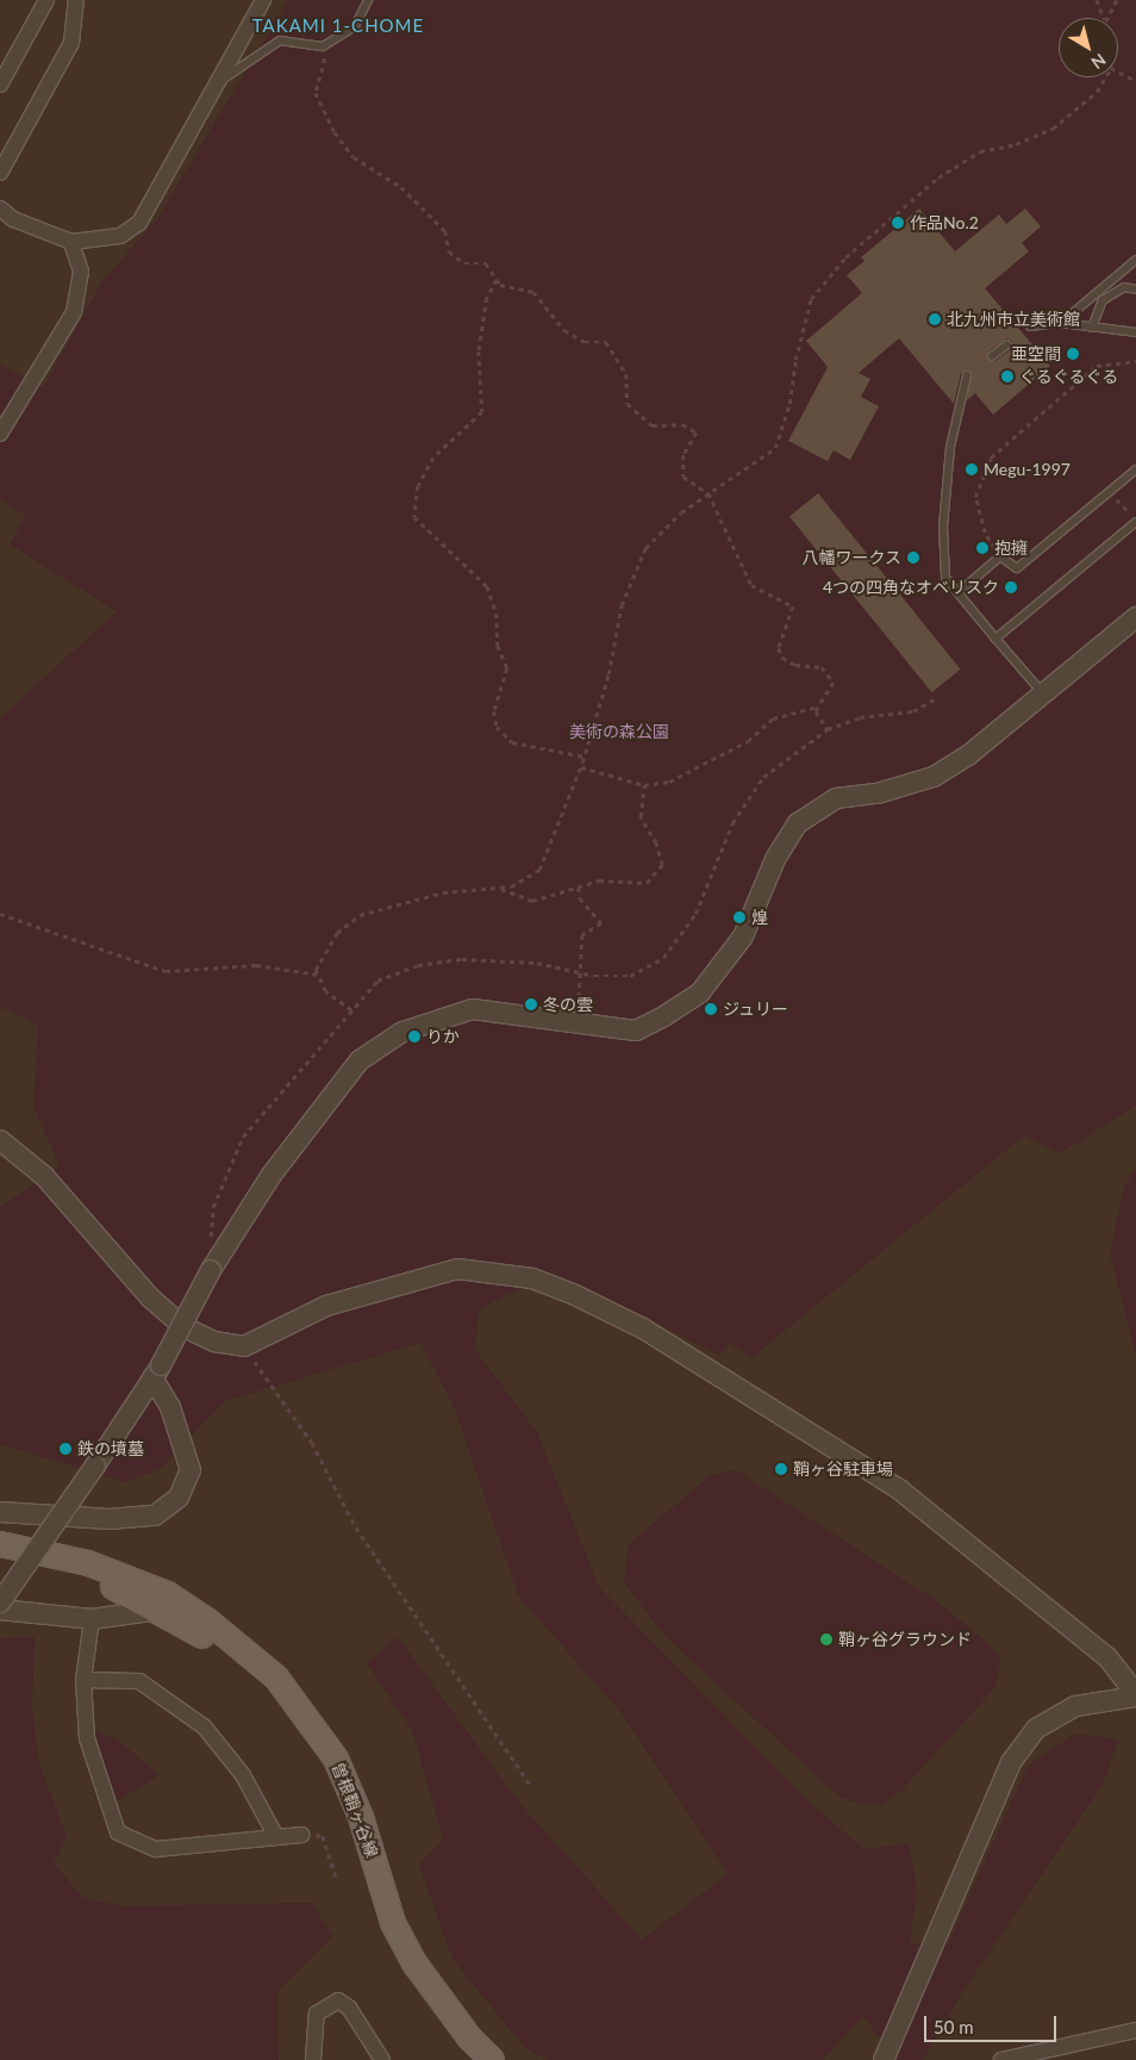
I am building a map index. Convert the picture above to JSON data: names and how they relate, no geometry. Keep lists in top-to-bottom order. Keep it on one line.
{"streets":{"main road":["曽根鞘ヶ谷線"]},"districts":["TAKAMI 1-CHOME"],"parks":["美術の森公園"],"places":["作品No.2","北九州市立美術館","亜空間","ぐるぐるぐる","Megu-1997","抱擁","八幡ワークス","4つの四角なオベリスク","煌","冬の雲","ジュリー","りか","鉄の墳墓","鞘ヶ谷駐車場","鞘ヶ谷グラウンド"],"scale_bar":"50 m","north":"bottom right"}
